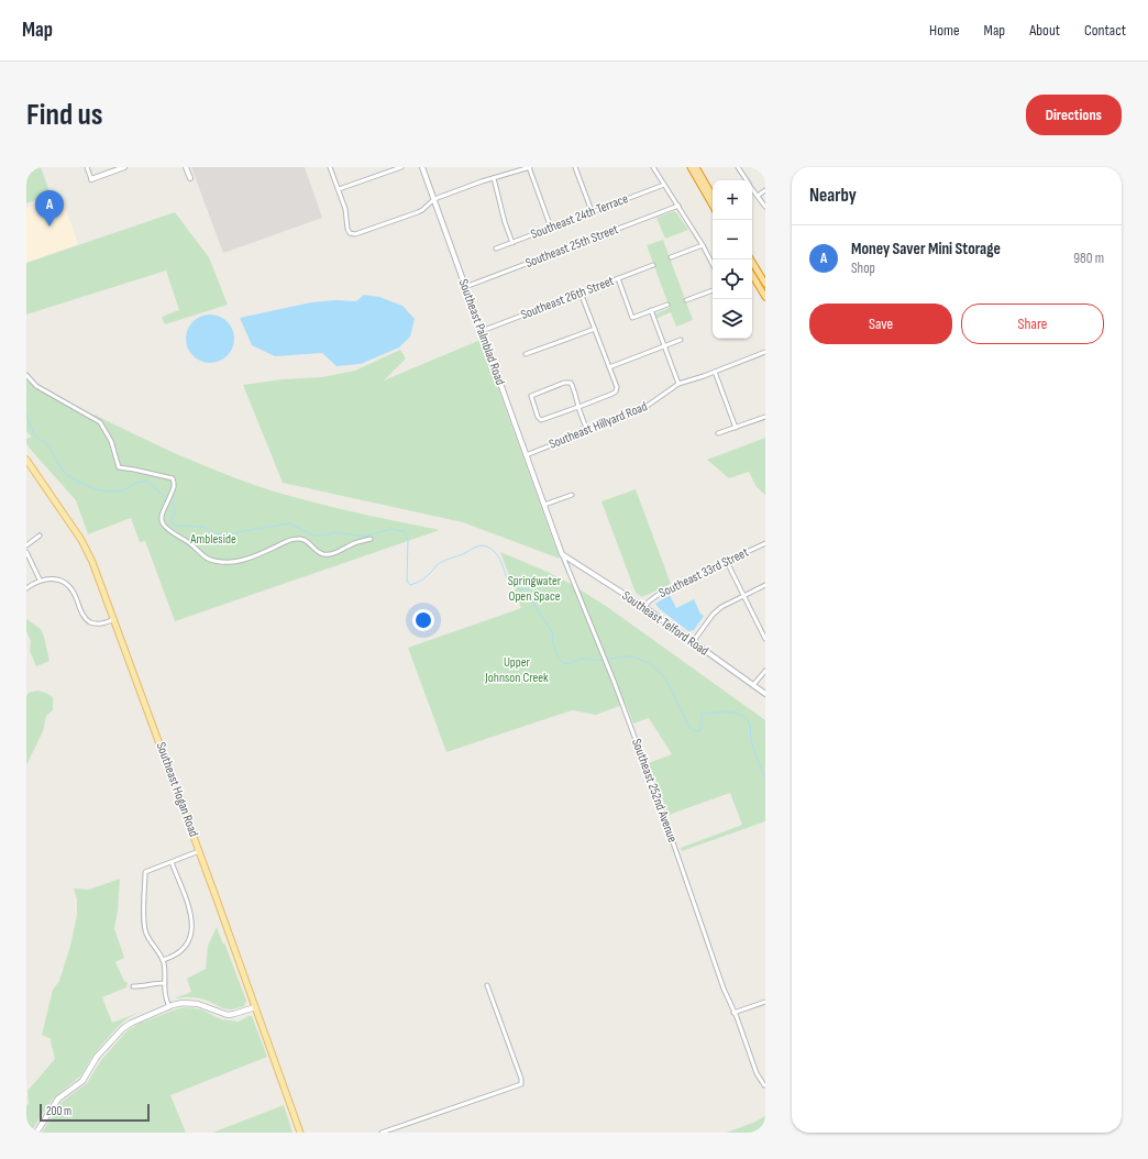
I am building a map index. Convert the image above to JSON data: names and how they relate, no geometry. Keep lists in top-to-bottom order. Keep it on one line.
{"streets":{"main road":["Southeast Hogan Road"],"street":["Southeast 24th Terrace","Southeast 25th Street","Southeast 26th Street","Southeast Palmblad Road","Southeast Hillyard Road","Southeast 33rd Street","Southeast Telford Road","Southeast 252nd Avenue"]},"crossings":[["Southeast 25th Street","Southeast Palmblad Road"],["Southeast 26th Street","Southeast Palmblad Road"],["Southeast Palmblad Road","Southeast Hillyard Road"],["Southeast Palmblad Road","Southeast 252nd Avenue"],["Southeast 33rd Street","Southeast Telford Road"],["Southeast Telford Road","Southeast 252nd Avenue"]],"parks":["Ambleside","Springwater Open Space","Upper Johnson Creek"],"scale_bar":"200 m","page":{"header":"Map","nav":["Home","Map","About","Contact"],"buttons":["Directions",["Save","Share"]],"title":"Find us","heading":"Nearby","map_buttons":["+","−"],"pins":"A","list":[{"mark":"A","name":"Money Saver Mini Storage","note":"Shop","value":"980 m"}],"scale":"200 m"}}
